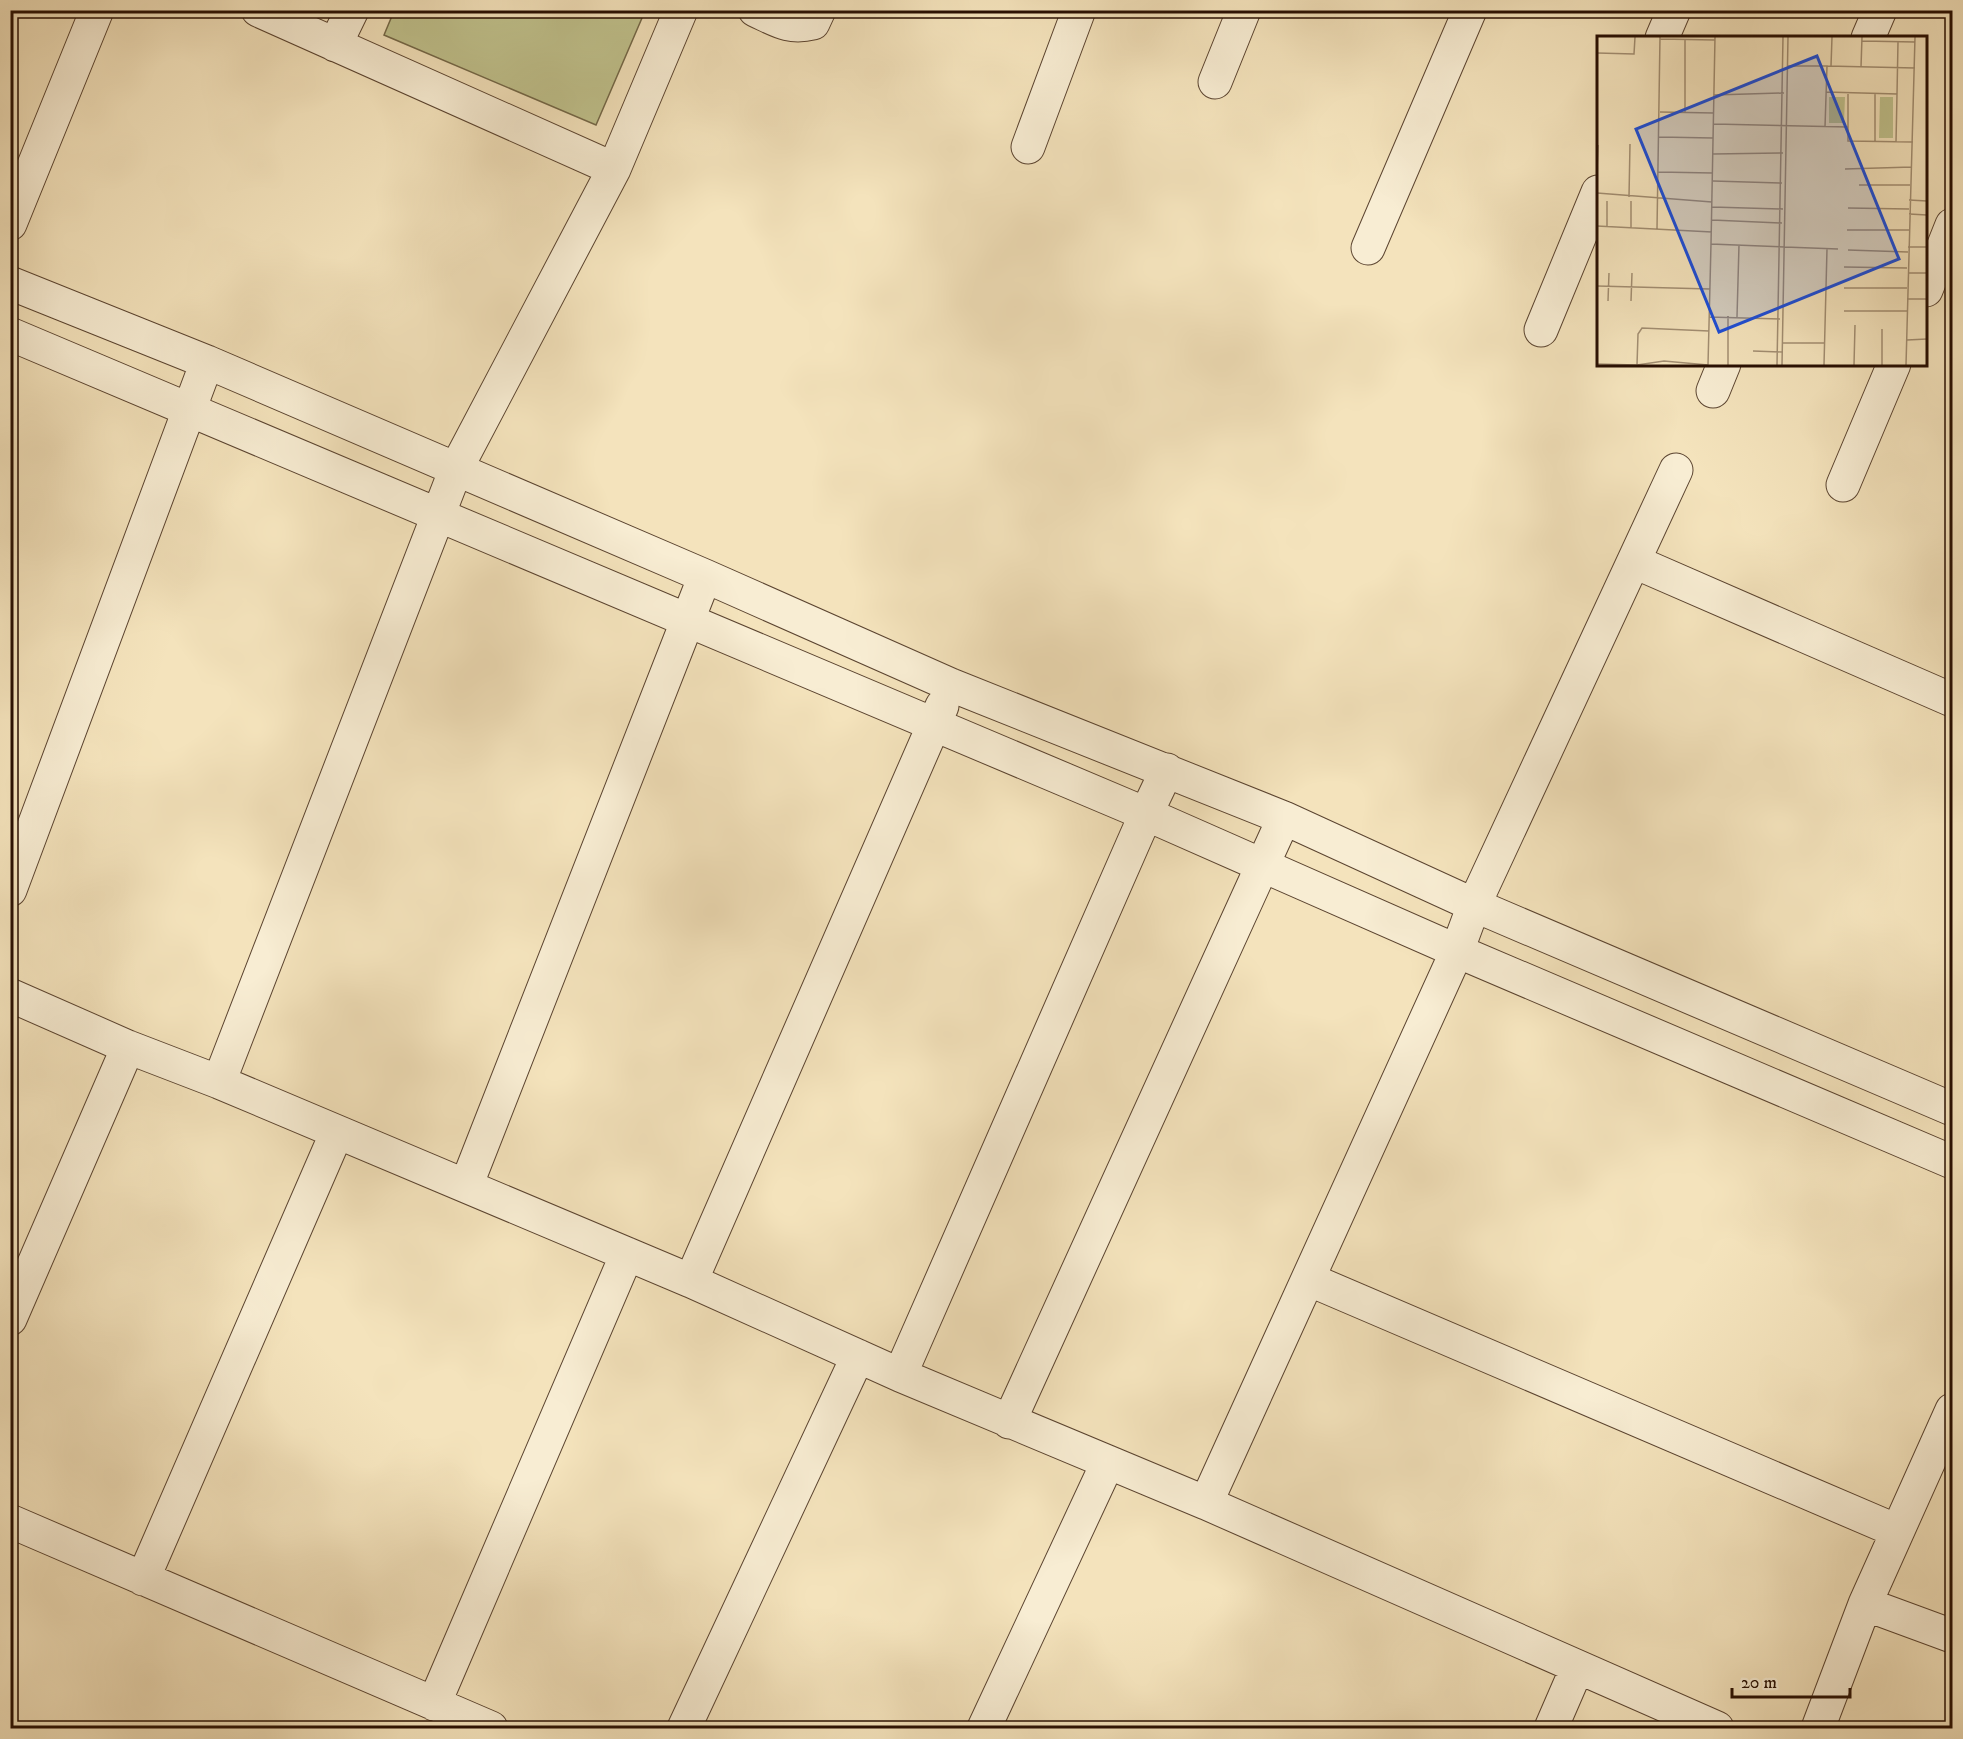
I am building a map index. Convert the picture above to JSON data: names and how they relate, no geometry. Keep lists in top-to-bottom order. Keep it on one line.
{"scale_bar":"20 m"}
